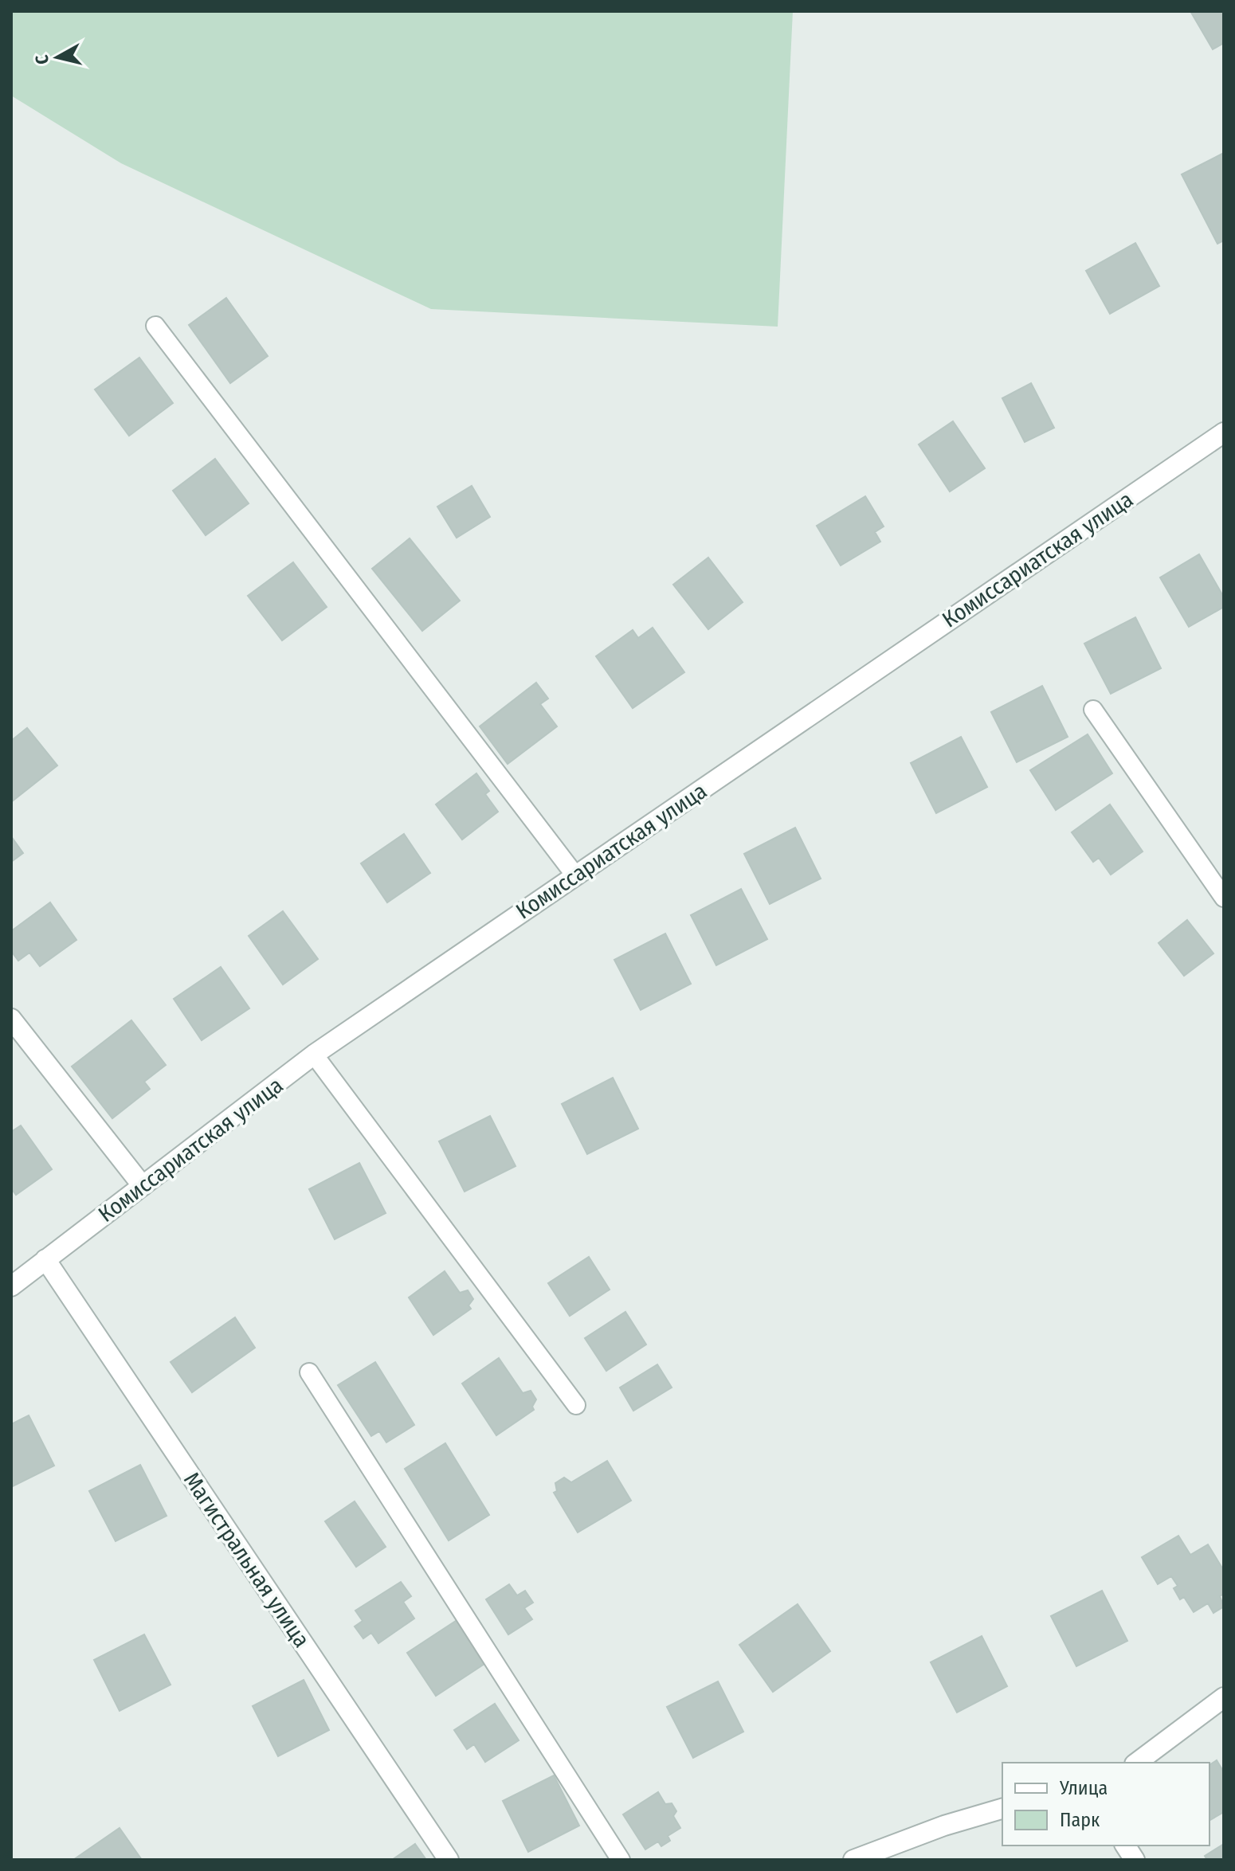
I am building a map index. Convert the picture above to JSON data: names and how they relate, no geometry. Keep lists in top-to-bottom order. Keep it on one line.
{"streets":{"street":["Комиссариатская улица","Магистральная улица"]},"crossings":[["Комиссариатская улица","Магистральная улица"]],"legend":["Улица","Парк"],"north":"left"}
